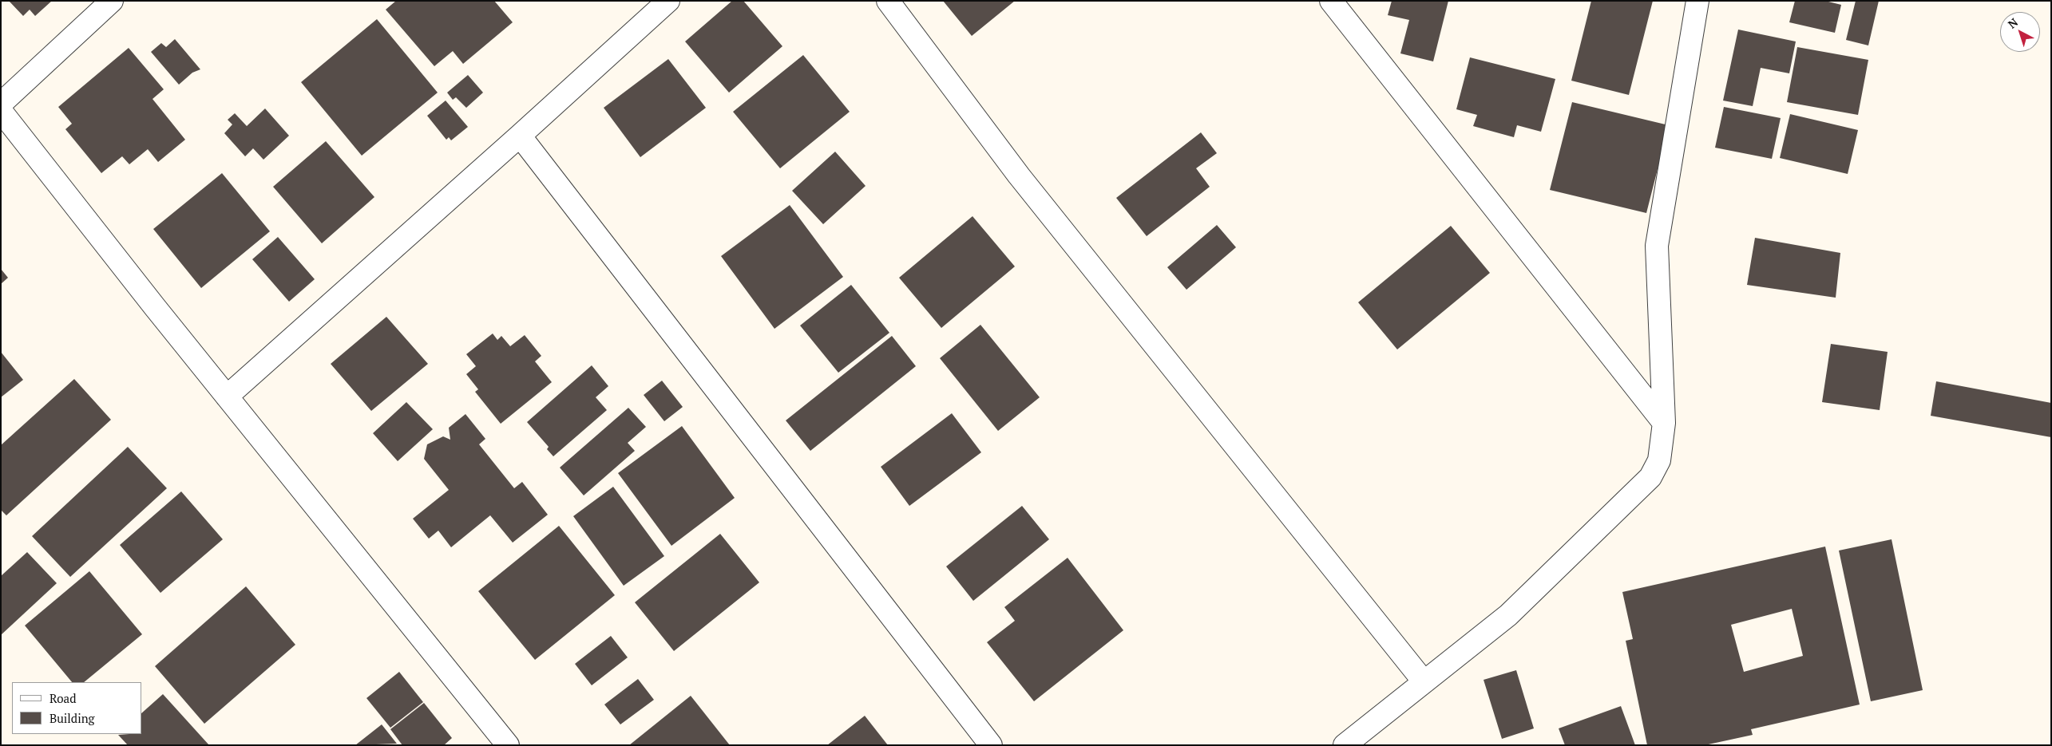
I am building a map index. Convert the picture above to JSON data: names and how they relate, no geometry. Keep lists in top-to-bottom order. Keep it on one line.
{"legend":["Road","Building"],"north":"top left"}
